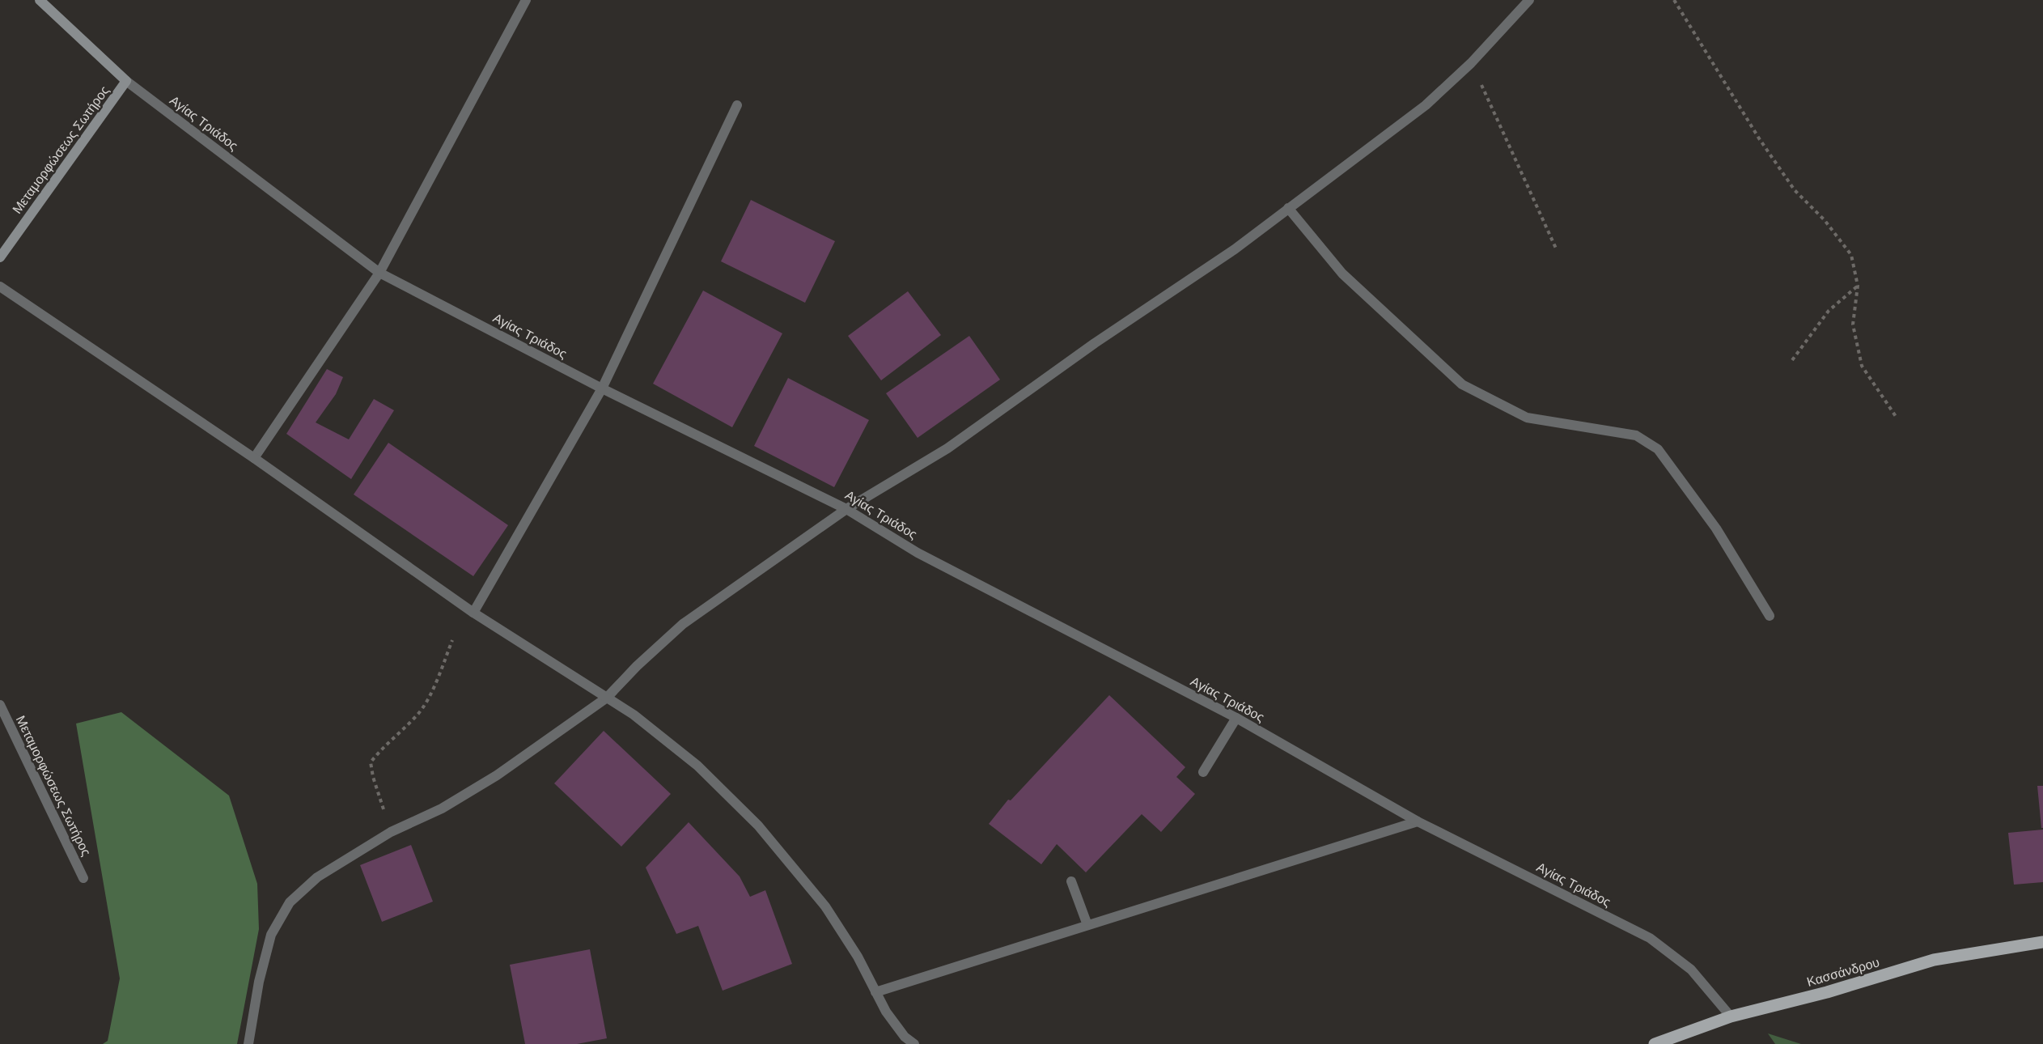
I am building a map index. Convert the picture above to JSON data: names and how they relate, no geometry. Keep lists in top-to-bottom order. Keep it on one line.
{"streets":{"main road":["Αγίας Τριάδος","Μεταμορφώσεως Σωτήρος","Κασσάνδρου"]},"crossings":[["Αγίας Τριάδος","Μεταμορφώσεως Σωτήρος"],["Αγίας Τριάδος","Κασσάνδρου"]]}
